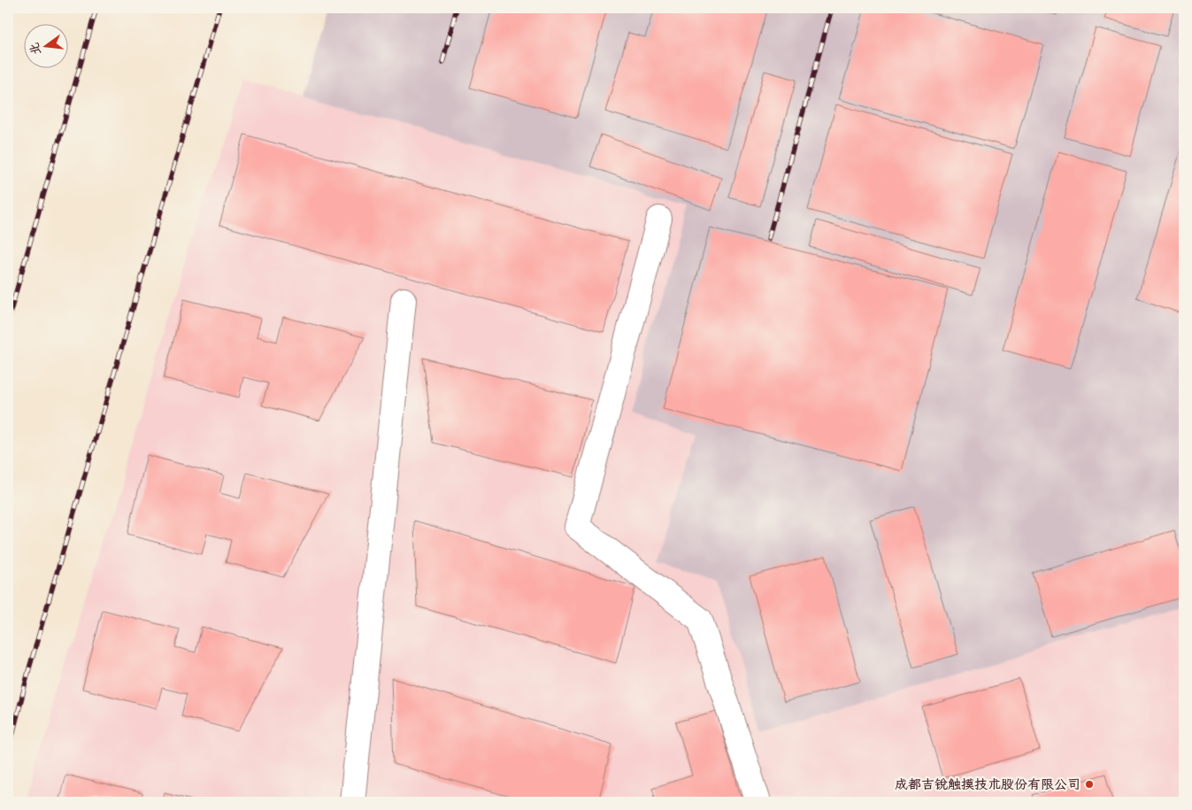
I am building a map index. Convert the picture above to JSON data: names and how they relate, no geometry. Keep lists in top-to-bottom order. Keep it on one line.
{"places":["成都吉锐触摸技术股份有限公司"],"north":"left"}
